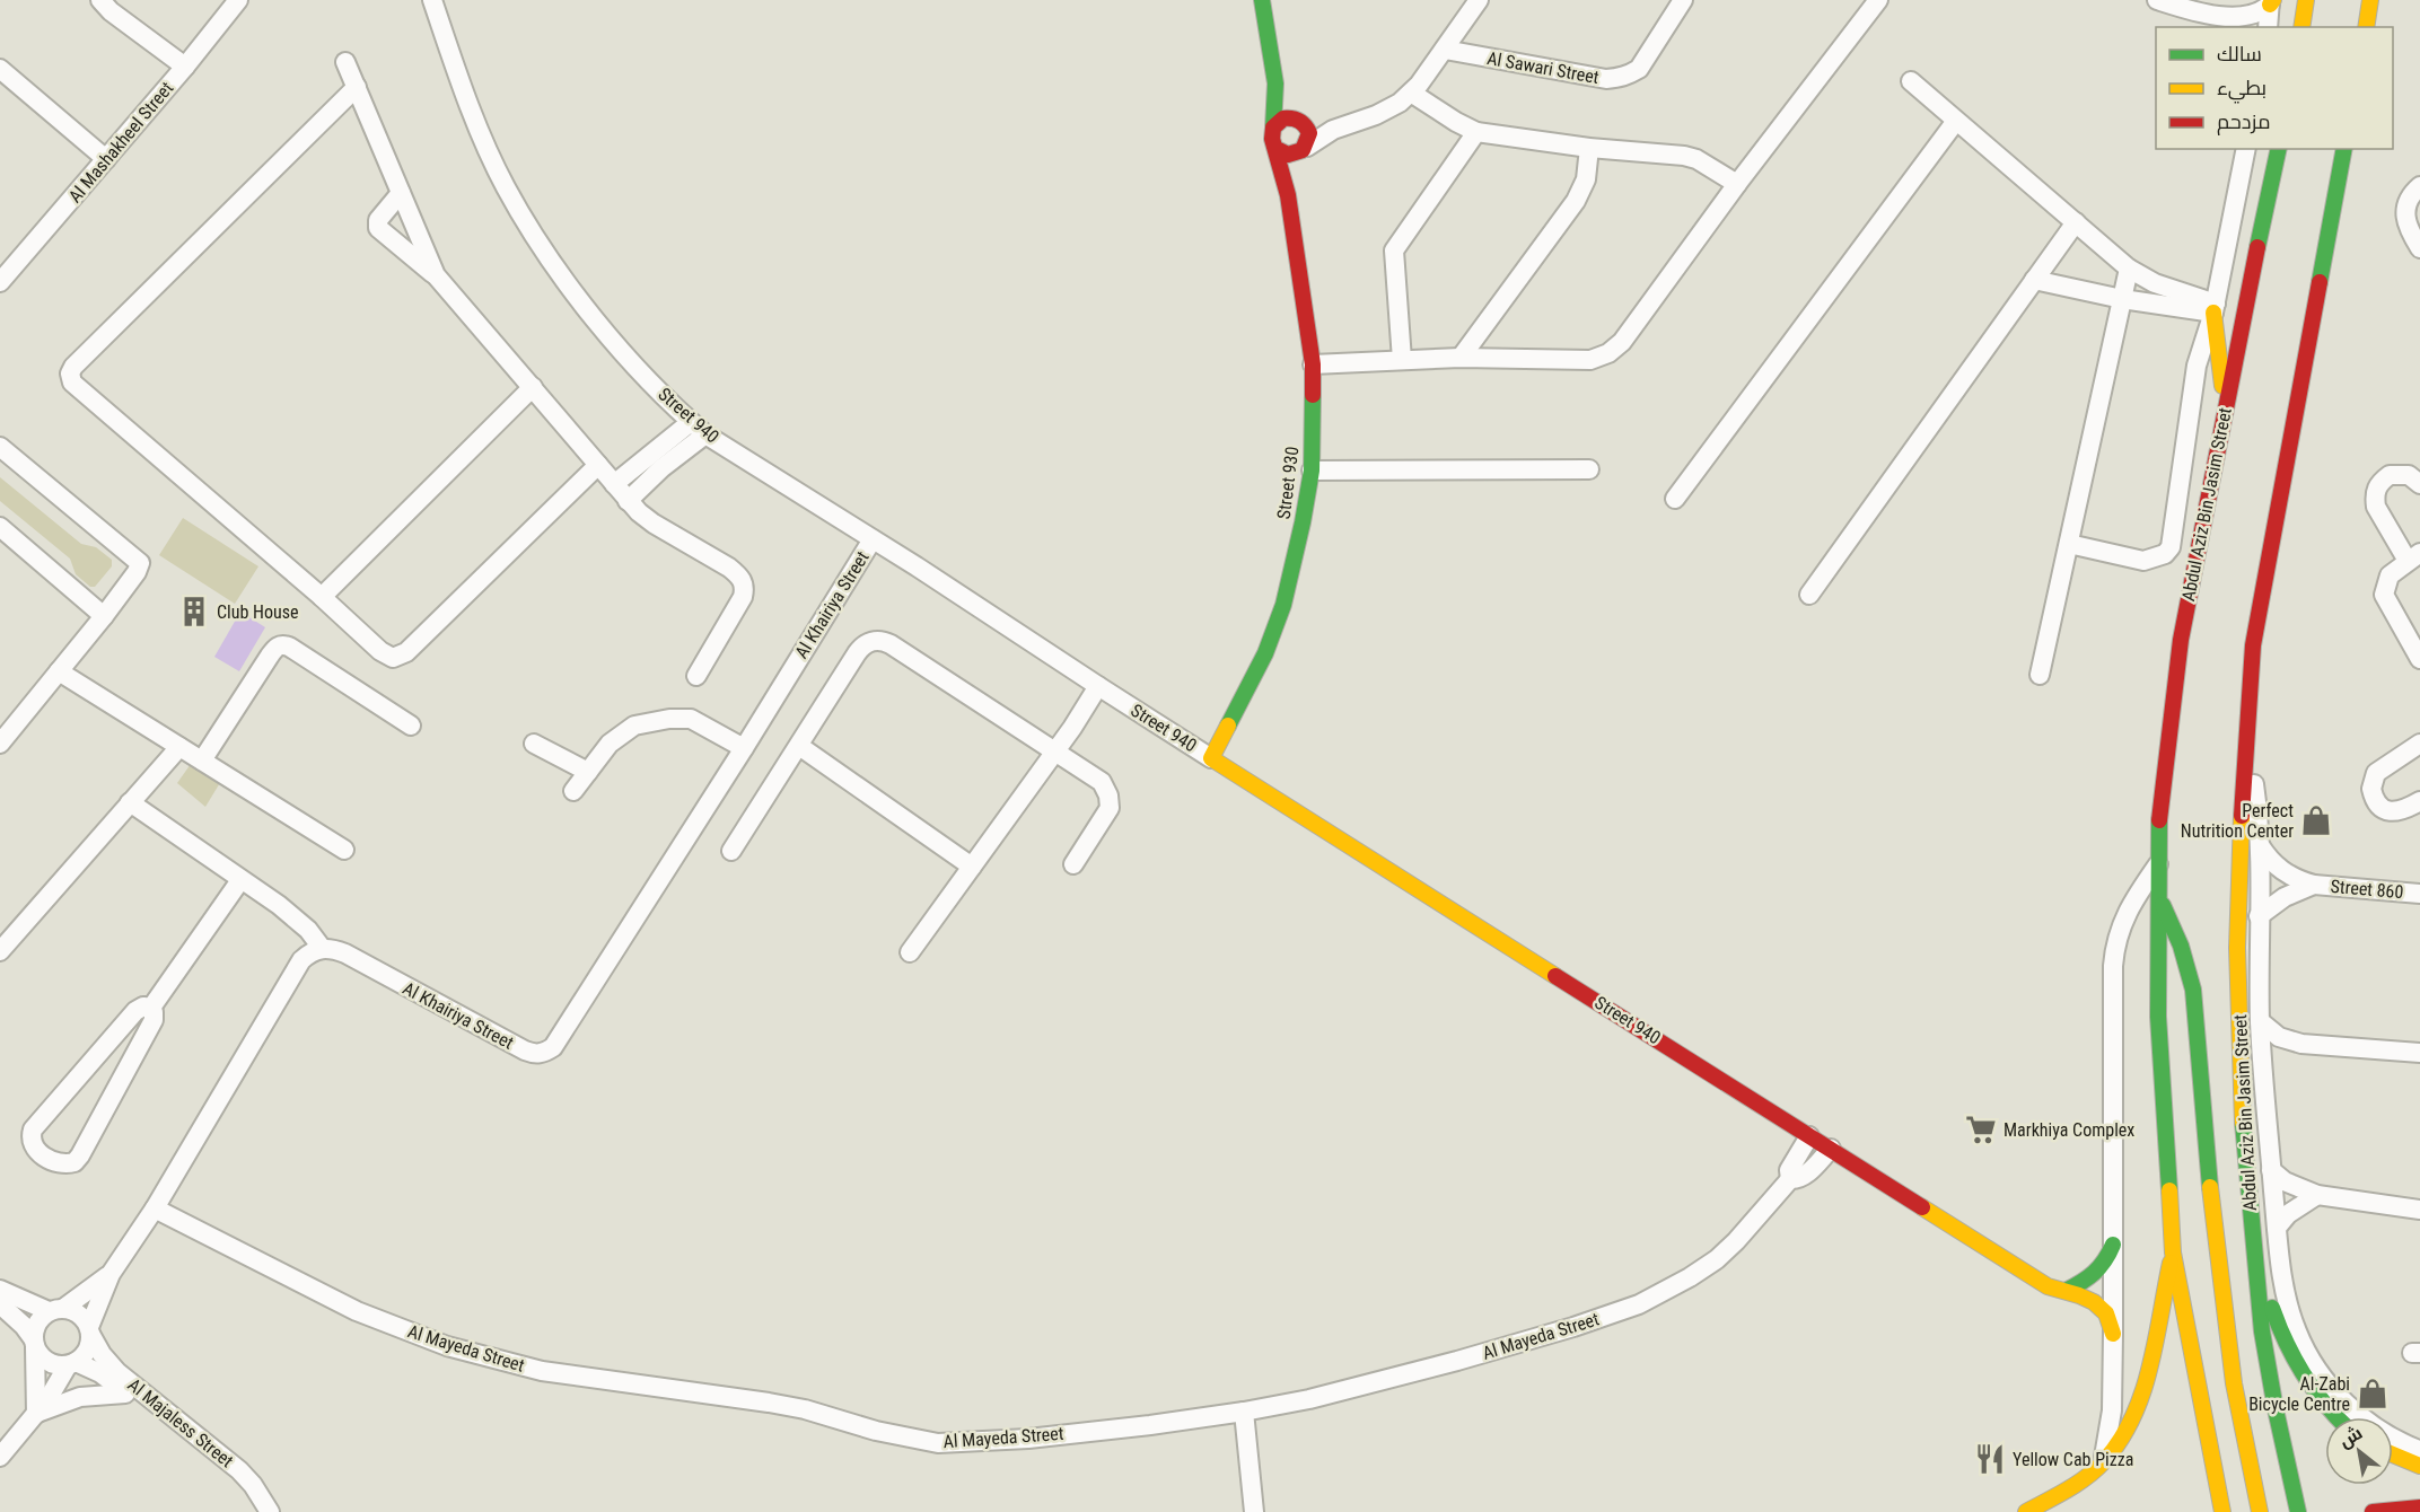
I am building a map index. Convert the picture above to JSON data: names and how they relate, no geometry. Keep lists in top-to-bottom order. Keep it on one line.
{"streets":{"main road":["Street 940","Street 930","Abdul Aziz Bin Jasim Street"],"street":["Al Sawari Street","Al Mashakheel Street","Al Khairiya Street","Street 860","Al Mayeda Street","Al Majaless Street"]},"crossings":[["Street 940","Street 930"],["Street 940","Al Khairiya Street"],["Street 940","Al Mayeda Street"],["Abdul Aziz Bin Jasim Street","Street 860"]],"places":{"building":["Club House"],"shop":["Perfect Nutrition Center","Al-Zabi Bicycle Centre"],"supermarket":["Markhiya Complex"],"restaurant":["Yellow Cab Pizza"]},"legend":["سالك","بطيء","مزدحم"],"north":"top left"}
